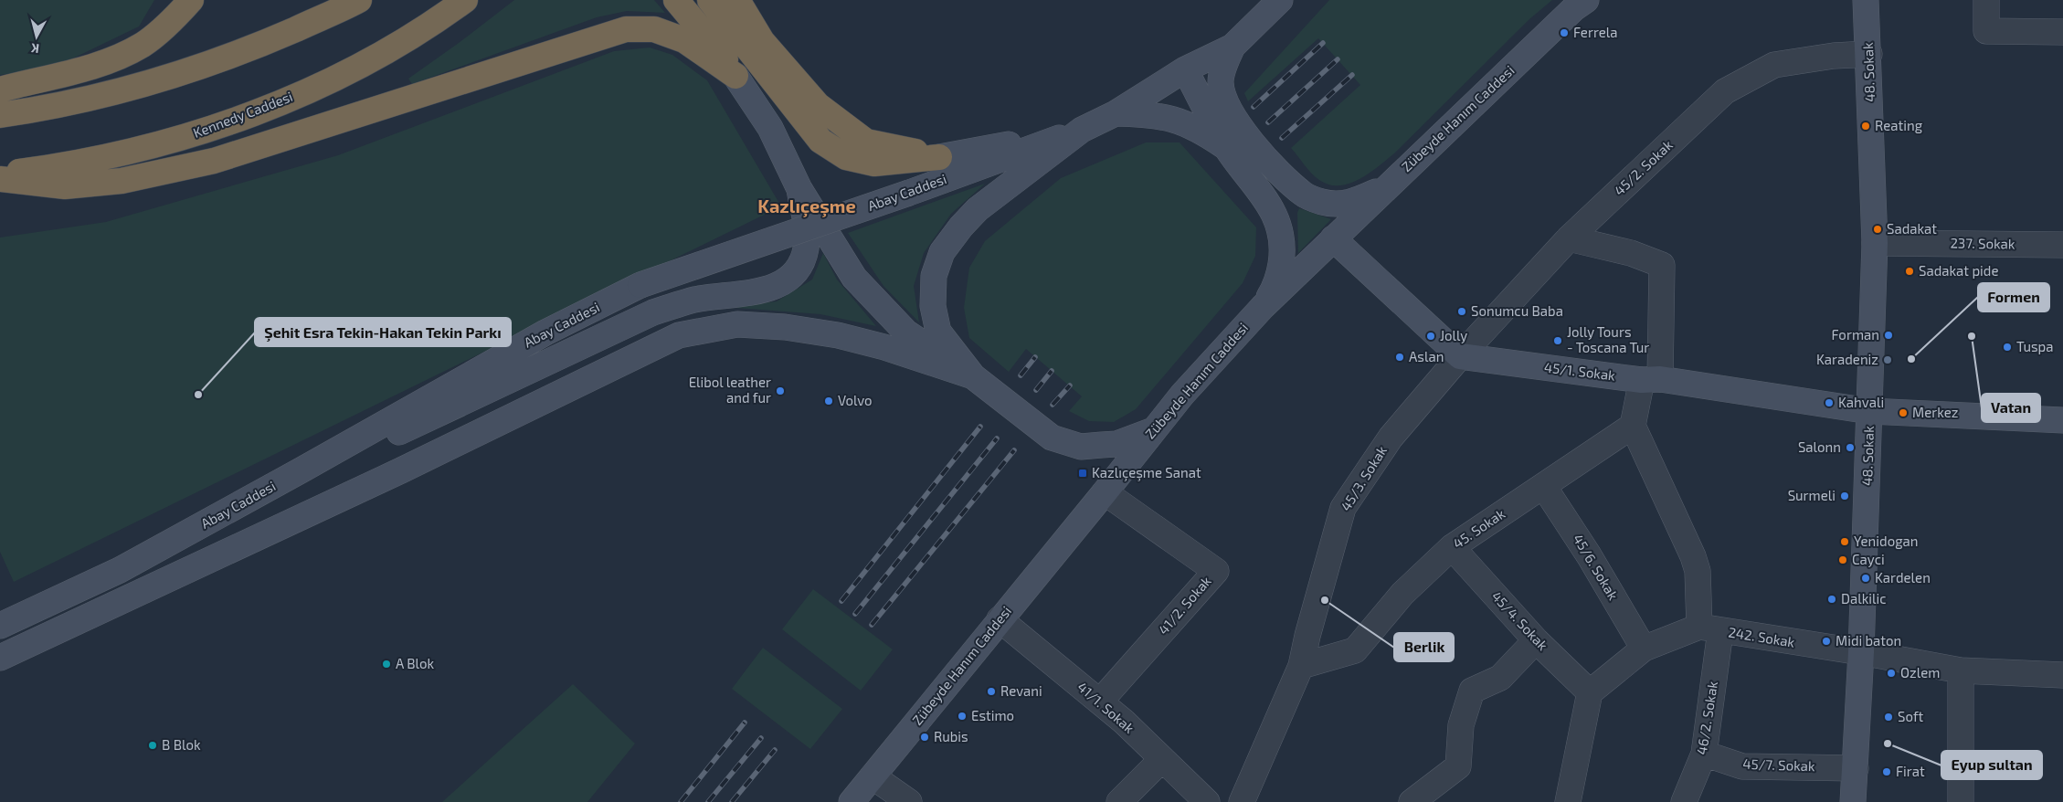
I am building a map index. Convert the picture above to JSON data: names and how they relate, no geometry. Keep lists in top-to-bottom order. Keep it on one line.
{"streets":{"highway":["Kennedy Caddesi"],"main road":["48. Sokak","Zübeyde Hanım Caddesi","Abay Caddesi","45/1. Sokak"],"street":["45/2. Sokak","237. Sokak","45/3. Sokak","45. Sokak","45/6. Sokak","41/2. Sokak","45/4. Sokak","242. Sokak","41/1. Sokak","46/2. Sokak","45/7. Sokak"]},"crossings":[["48. Sokak","45/2. Sokak"],["48. Sokak","237. Sokak"],["48. Sokak","45/1. Sokak"],["48. Sokak","242. Sokak"],["48. Sokak","45/7. Sokak"],["Zübeyde Hanım Caddesi","Abay Caddesi"],["Zübeyde Hanım Caddesi","41/2. Sokak"],["Zübeyde Hanım Caddesi","41/1. Sokak"],["45/2. Sokak","45/1. Sokak"],["45/2. Sokak","45/3. Sokak"],["45/1. Sokak","45/3. Sokak"],["45/3. Sokak","45. Sokak"],["45. Sokak","45/6. Sokak"],["45. Sokak","45/4. Sokak"],["45. Sokak","46/2. Sokak"],["45/6. Sokak","242. Sokak"],["41/2. Sokak","41/1. Sokak"],["45/4. Sokak","242. Sokak"],["242. Sokak","46/2. Sokak"],["46/2. Sokak","45/7. Sokak"]],"districts":["Kazlıçeşme"],"places":{"other":["Ferrela","Reating","Sadakat","Sadakat pide","Sonumcu Baba","Forman","Jolly","Vatan","Jolly Tours - Toscana Tur","Tuspa","Aslan","Formen","Karadeniz","Elibol leather and fur","Şehit Esra Tekin-Hakan Tekin Parkı","Volvo","Kahvali","Merkez","Salonn","Surmeli","Yenidogan","Cayci","Kardelen","Dalkilic","Berlik","Midi baton","A Blok","Ozlem","Revani","Estimo","Soft","Rubis","Eyup sultan","B Blok","Firat"],"transit":["Kazlıçeşme Sanat"]},"north":"bottom"}
